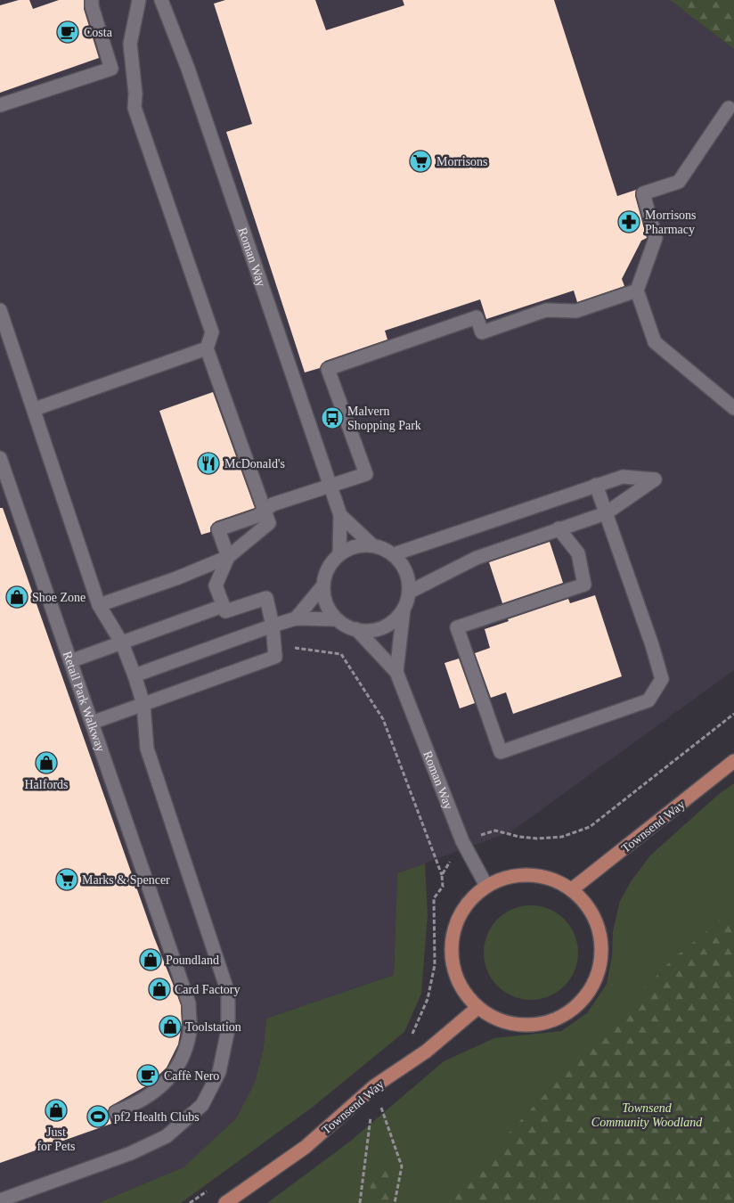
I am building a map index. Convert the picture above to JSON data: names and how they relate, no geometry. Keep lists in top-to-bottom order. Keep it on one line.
{"streets":{"main road":["Townsend Way"],"street":["Roman Way","Retail Park Walkway"]},"crossings":[["Roman Way","Townsend Way"]],"parks":["Townsend Community Woodland"],"places":{"cafe":["Costa","Caffè Nero"],"supermarket":["Morrisons","Marks & Spencer"],"pharmacy":["Morrisons Pharmacy"],"bus stop":["Malvern Shopping Park"],"restaurant":["McDonald's"],"shop":["Shoe Zone","Halfords","Poundland","Card Factory","Toolstation","Just for Pets"],"sports":["pf2 Health Clubs"]}}
